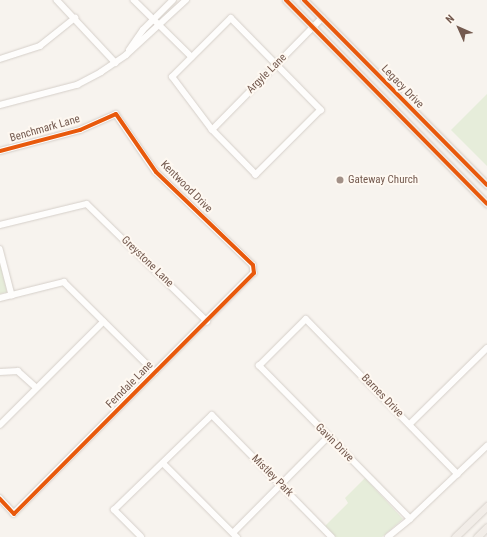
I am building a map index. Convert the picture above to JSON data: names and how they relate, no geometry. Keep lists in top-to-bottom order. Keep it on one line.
{"streets":{"main road":["Legacy Drive"],"street":["Argyle Lane","Benchmark Lane","Kentwood Drive","Greystone Lane","Ferndale Lane","Barnes Drive","Gavin Drive","Mistley Park"]},"crossings":[["Argyle Lane","Legacy Drive"],["Benchmark Lane","Kentwood Drive"],["Kentwood Drive","Ferndale Lane"],["Greystone Lane","Ferndale Lane"],["Barnes Drive","Gavin Drive"]],"places":["Gateway Church"],"north":"top left"}
